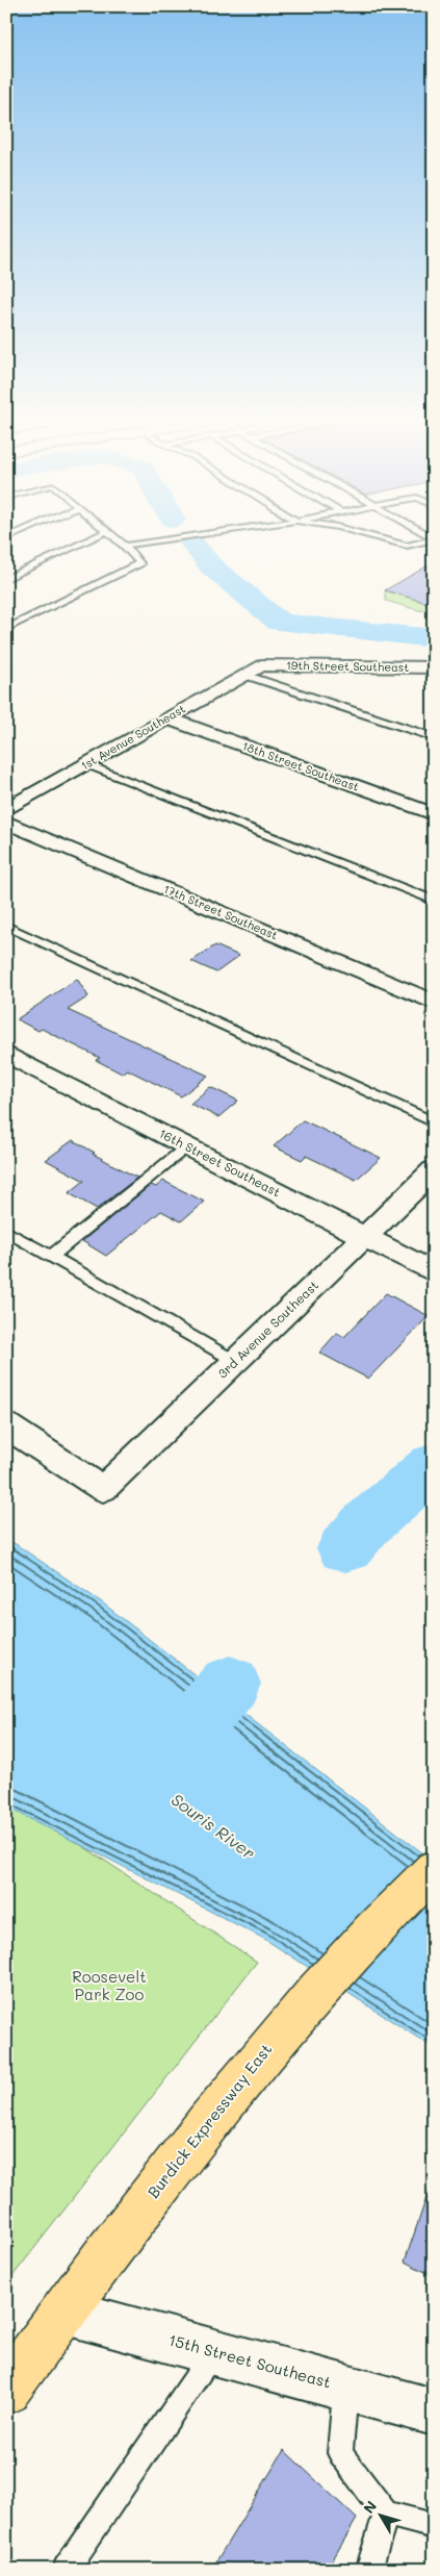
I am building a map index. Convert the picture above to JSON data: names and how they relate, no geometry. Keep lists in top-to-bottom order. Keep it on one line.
{"streets":{"main road":["Burdick Expressway East"],"street":["19th Street Southeast","1st Avenue Southeast","18th Street Southeast","17th Street Southeast","16th Street Southeast","3rd Avenue Southeast","15th Street Southeast"]},"crossings":[["19th Street Southeast","1st Avenue Southeast"],["1st Avenue Southeast","18th Street Southeast"],["16th Street Southeast","3rd Avenue Southeast"],["Burdick Expressway East","15th Street Southeast"]],"water":["Souris River"],"parks":["Roosevelt Park Zoo"],"north":"top left"}
